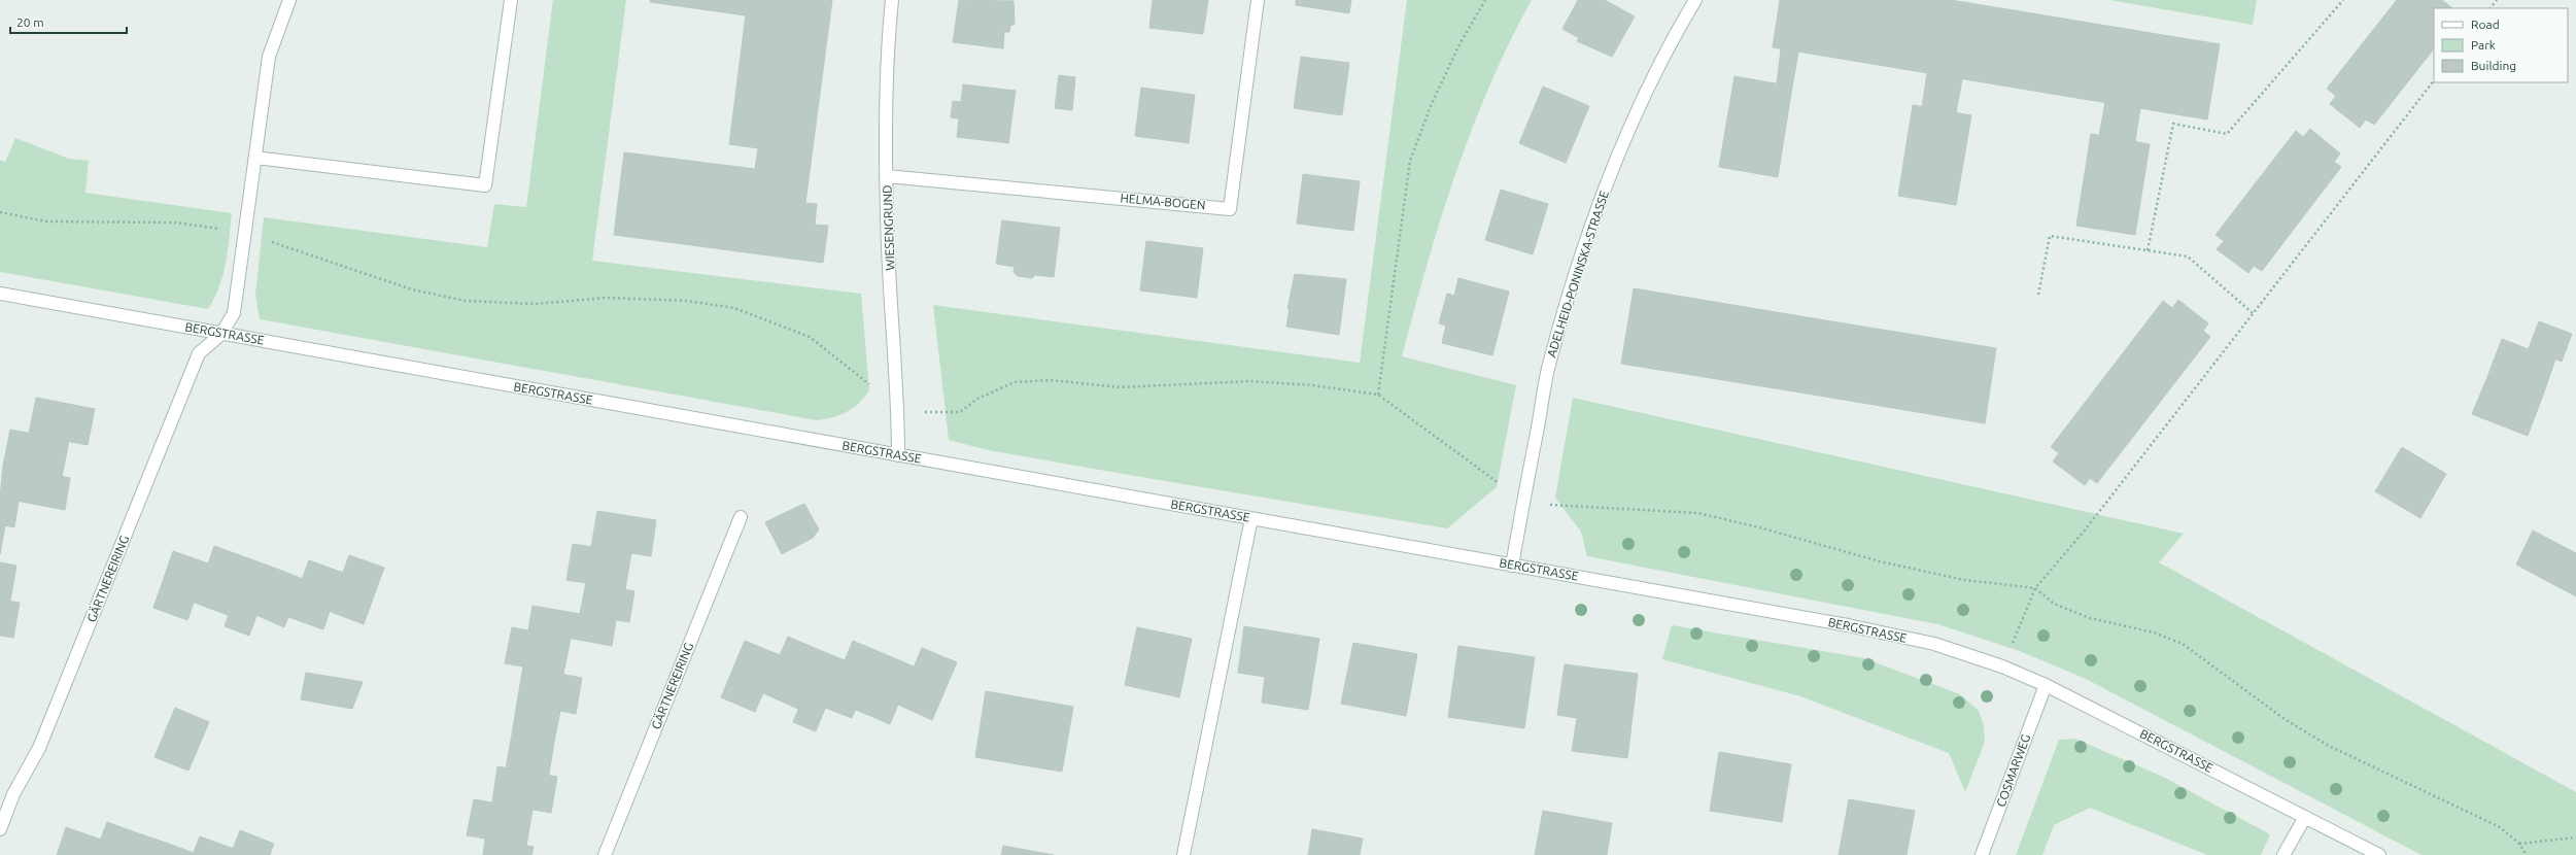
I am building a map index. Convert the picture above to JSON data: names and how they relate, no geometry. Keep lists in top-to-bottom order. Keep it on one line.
{"streets":{"street":["HELMA-BOGEN","WIESENGRUND","ADELHEID-PONINSKA-STRASSE","BERGSTRASSE","GÄRTNEREIRING","COSMARWEG"]},"crossings":[["HELMA-BOGEN","WIESENGRUND"],["WIESENGRUND","BERGSTRASSE"],["ADELHEID-PONINSKA-STRASSE","BERGSTRASSE"],["BERGSTRASSE","GÄRTNEREIRING"],["BERGSTRASSE","COSMARWEG"]],"legend":["Road","Park","Building"],"scale_bar":"20 m"}
